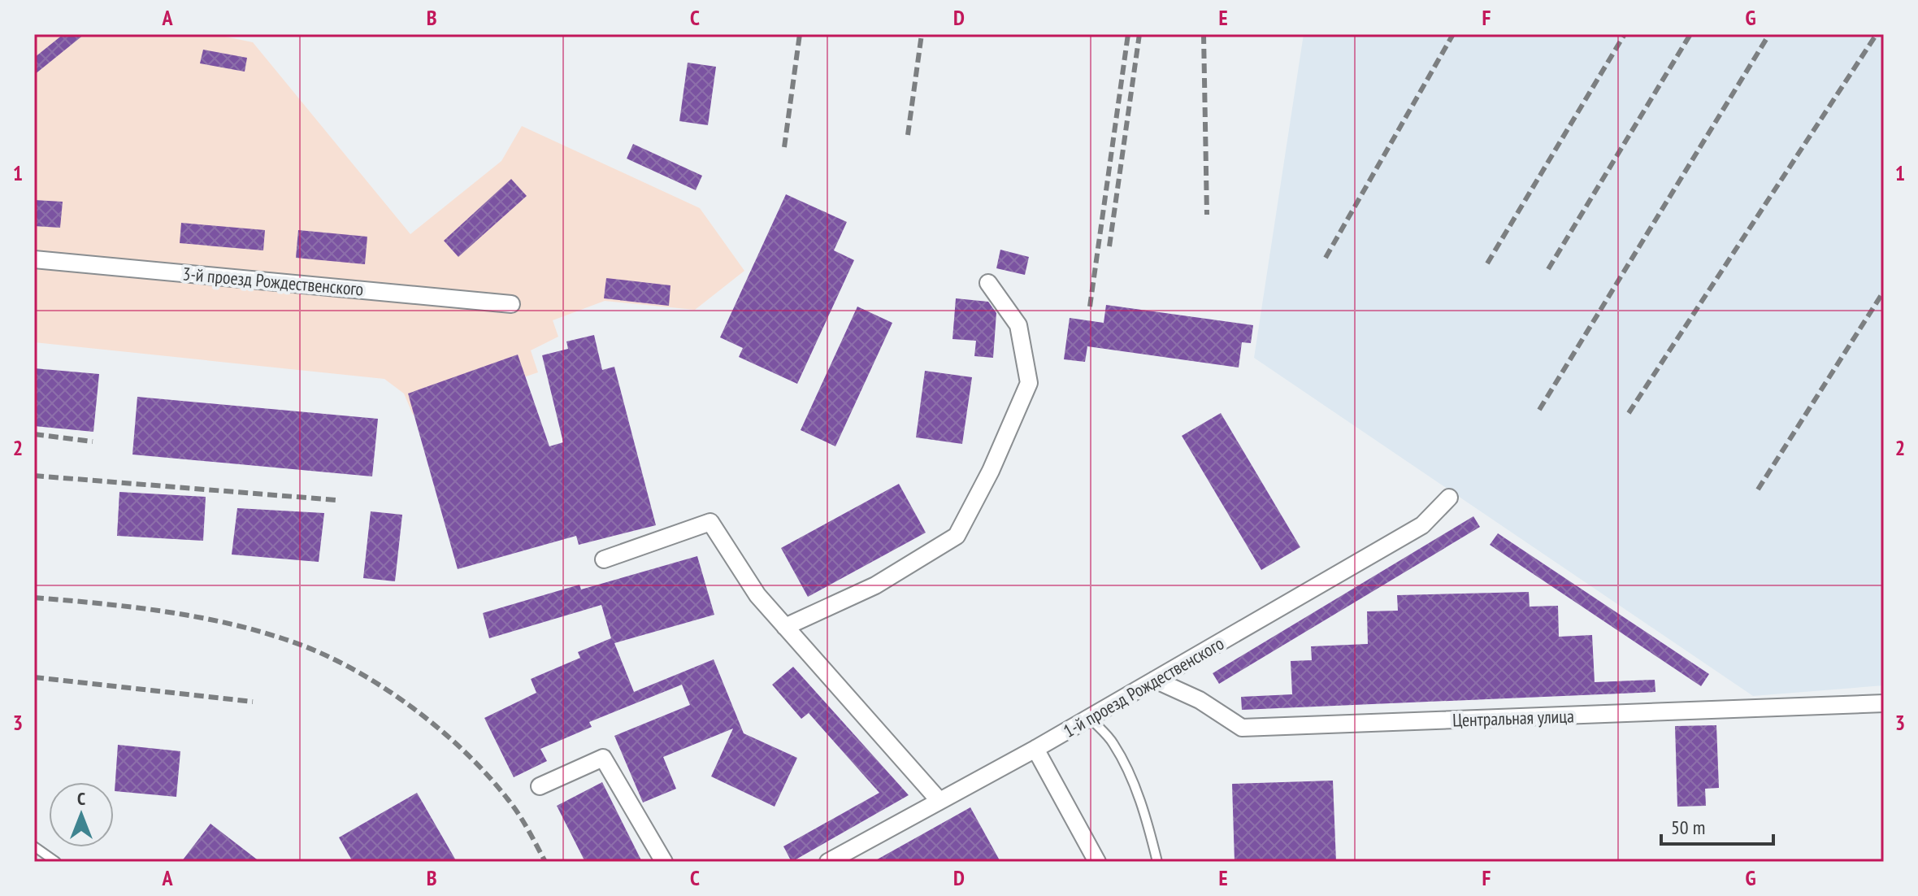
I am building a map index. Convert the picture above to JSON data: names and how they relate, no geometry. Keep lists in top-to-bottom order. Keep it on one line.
{"streets":{"street":["3-й проезд Рождественского","1-й проезд Рождественского","Центральная улица"]},"crossings":[["1-й проезд Рождественского","Центральная улица"]],"scale_bar":"50 m","north":"top","grid":{"columns":["A","B","C","D","E","F","G"],"rows":["1","2","3"]}}
